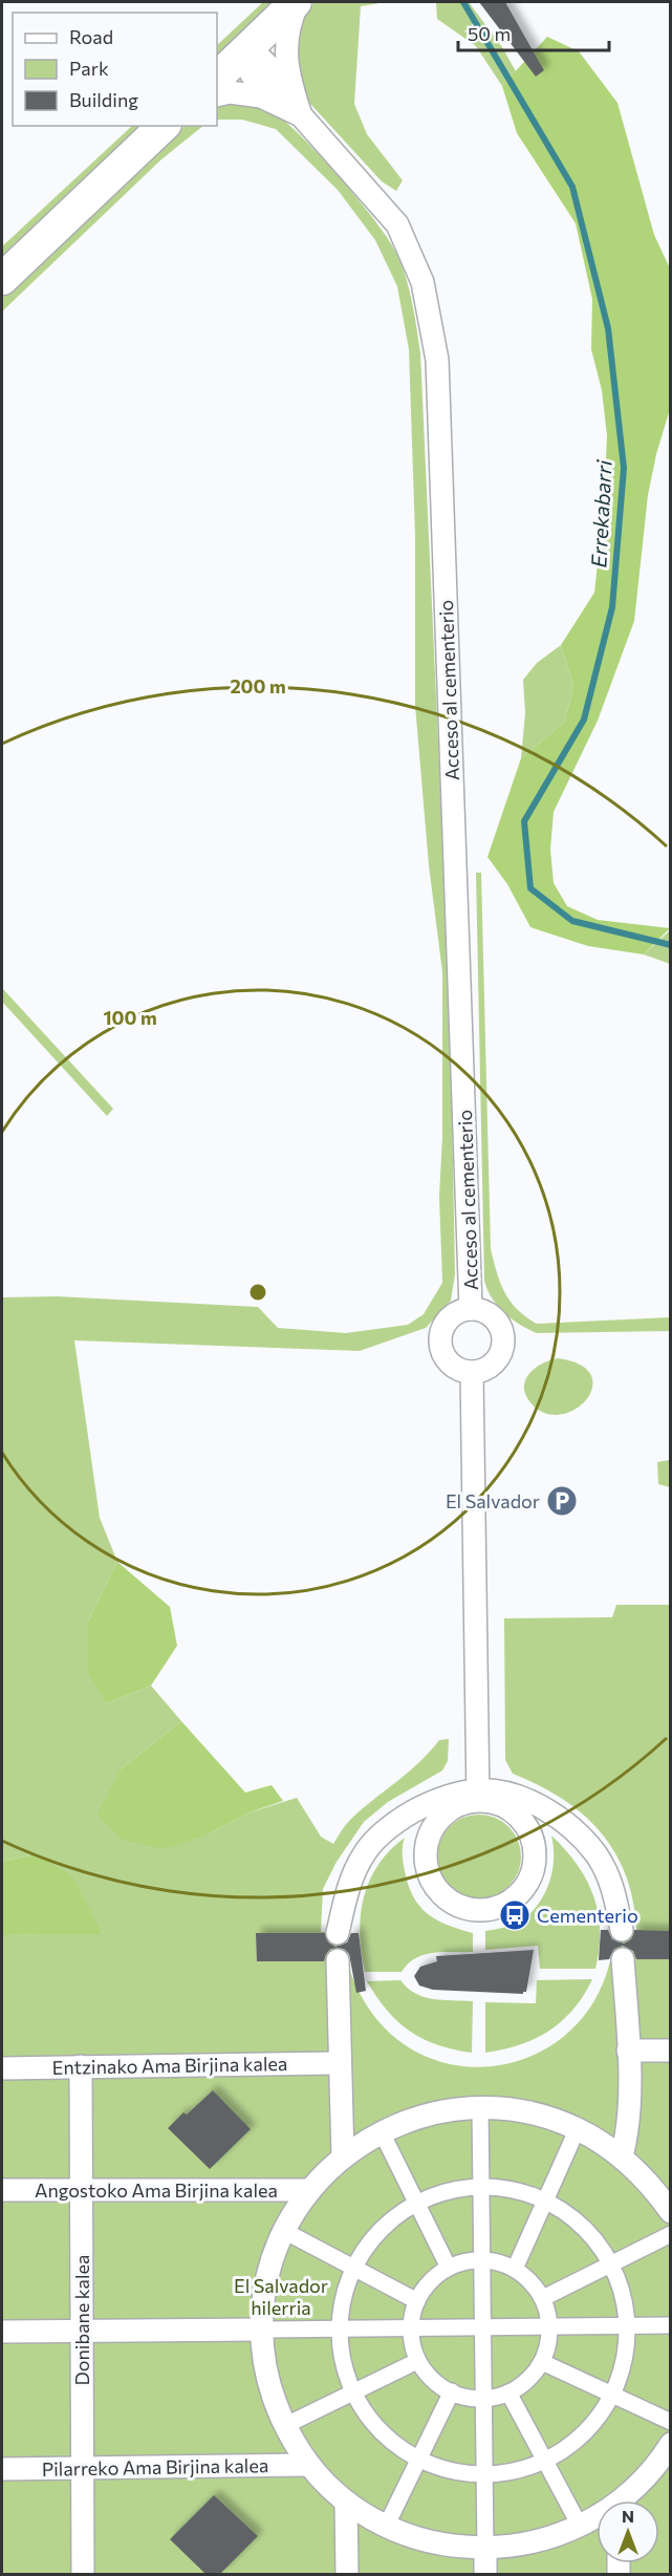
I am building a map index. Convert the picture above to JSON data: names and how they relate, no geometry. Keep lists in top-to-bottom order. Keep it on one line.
{"streets":{"street":["Acceso al cementerio","Entzinako Ama Birjina kalea","Angostoko Ama Birjina kalea","Donibane kalea","Pilarreko Ama Birjina kalea"]},"crossings":[["Entzinako Ama Birjina kalea","Donibane kalea"],["Angostoko Ama Birjina kalea","Donibane kalea"],["Donibane kalea","Pilarreko Ama Birjina kalea"]],"water":["Errekabarri"],"parks":["El Salvador hilerria"],"places":{"parking":["El Salvador"],"bus stop":["Cementerio"]},"legend":["Road","Park","Building"],"scale_bar":"50 m","north":"top","rings":["200 m","100 m"]}
